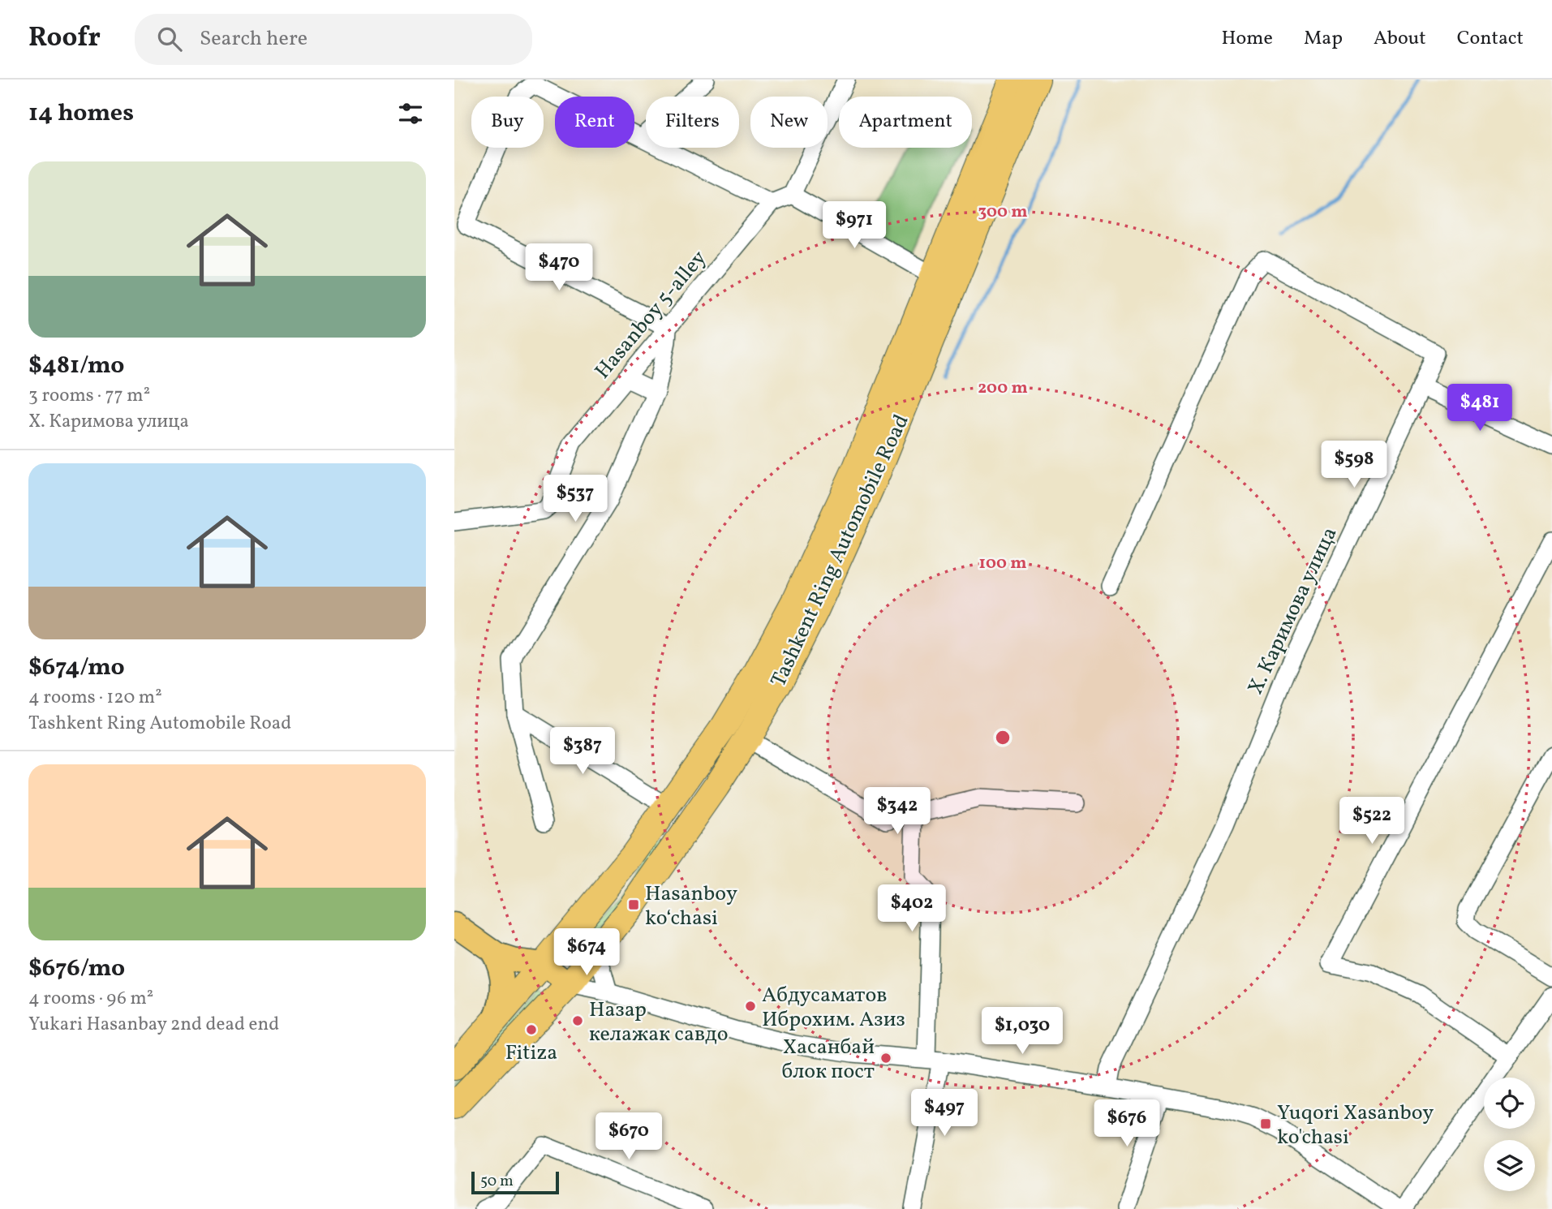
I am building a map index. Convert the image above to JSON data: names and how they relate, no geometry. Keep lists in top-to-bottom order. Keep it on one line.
{"streets":{"highway":["Tashkent Ring Automobile Road"],"street":["Hasanboy 5-alley","Х. Каримова улица"]},"places":{"transit":["Hasanboy koʻchasi","Yuqori Xasanboy ko'chasi"],"other":["Абдусаматов Иброхим. Азиз","Назар келажак савдо","Fitiza","Хасанбай блок пост"]},"scale_bar":"50 m","page":{"header":"Roofr","search":"Search here","nav":["Home","Map","About","Contact"],"heading":"14 homes","chip":["Buy","Rent","Filters","New","Apartment"],"list":[{"name":"$481/mo","note":"3 rooms · 77 m² · Х. Каримова улица"},{"name":"$674/mo","note":"4 rooms · 120 m² · Tashkent Ring Automobile Road"},{"name":"$676/mo","note":"4 rooms · 96 m² · Yukari Hasanbay 2nd dead end"}],"price":["$971","$470","$481","$598","$537","$387","$342","$522","$402","$674","$1,030","$497","$676","$670"],"scale":"50 m"},"rings":["300 m","200 m","100 m"]}
